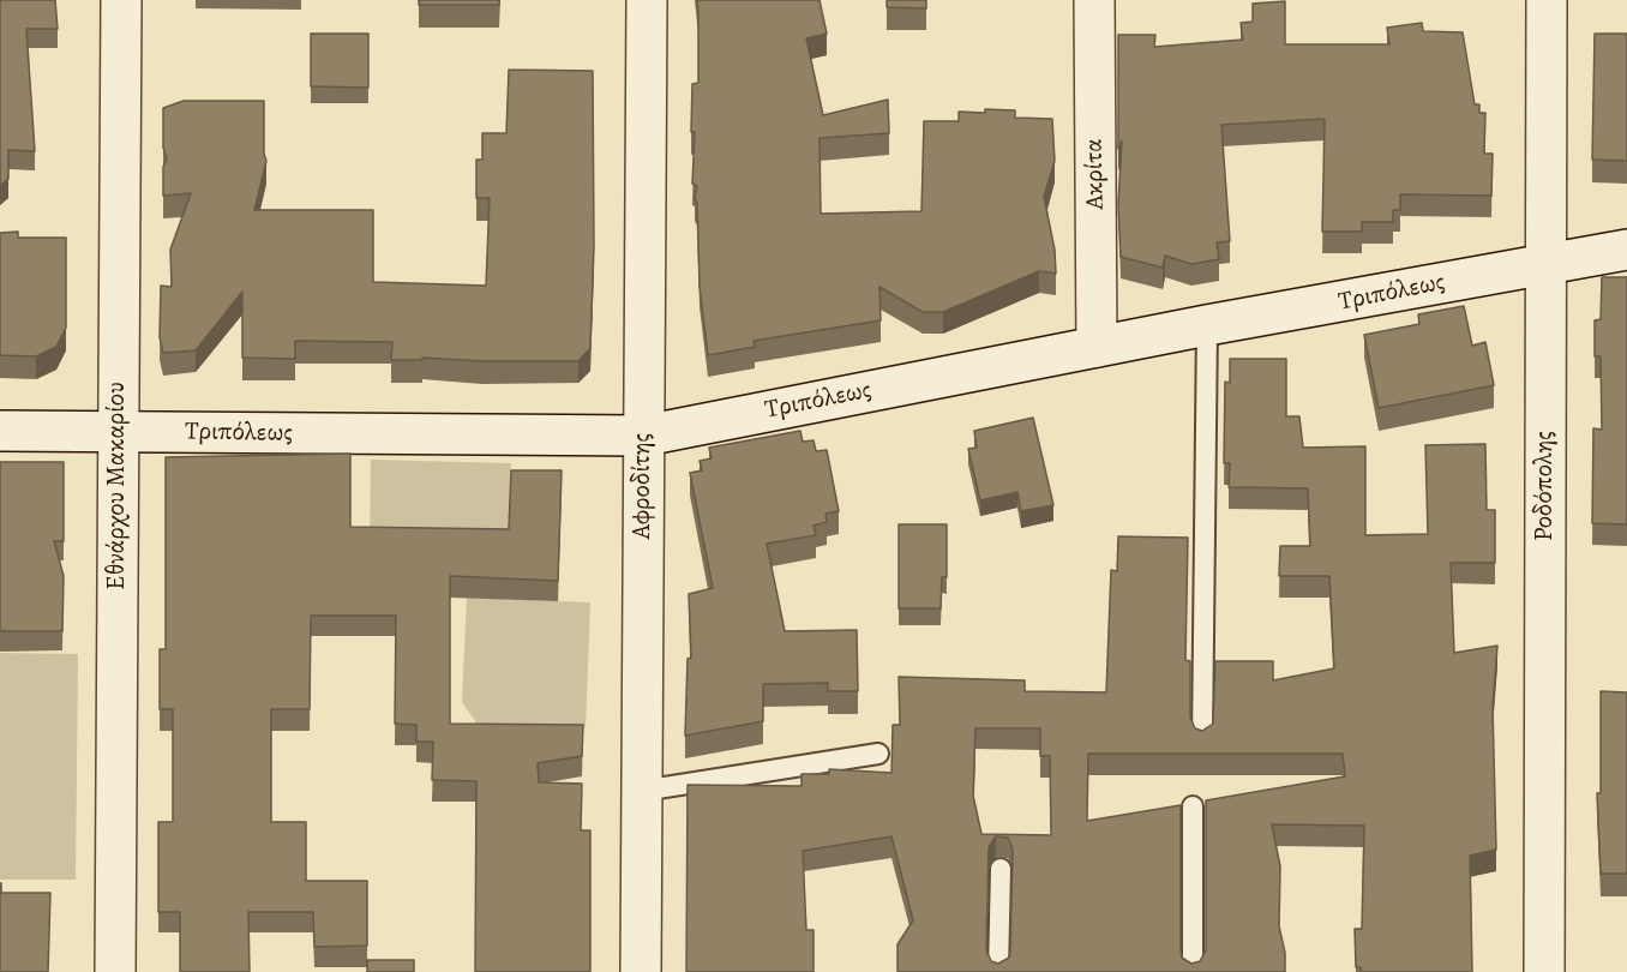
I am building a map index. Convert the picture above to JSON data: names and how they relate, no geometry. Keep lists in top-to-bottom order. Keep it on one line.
{"streets":{"street":["Ακρίτα","Τριπόλεως","Εθνάρχου Μακαρίου","Αφροδίτης","Ροδόπολης"]},"crossings":[["Ακρίτα","Τριπόλεως"],["Τριπόλεως","Εθνάρχου Μακαρίου"],["Τριπόλεως","Αφροδίτης"],["Τριπόλεως","Ροδόπολης"]]}
